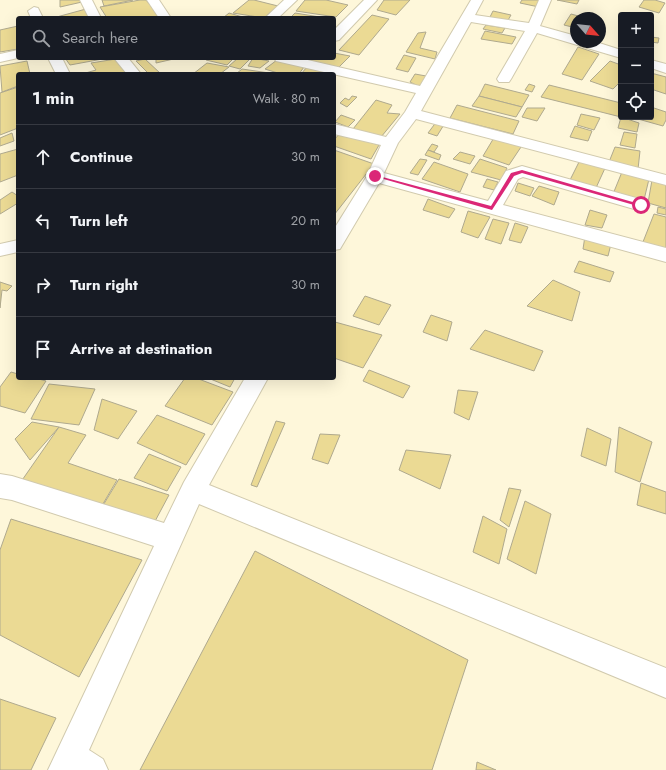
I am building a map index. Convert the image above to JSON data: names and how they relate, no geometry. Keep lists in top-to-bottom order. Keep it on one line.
{"north":"bottom right","page":{"map_buttons":["+","−"],"search":"Search here","heading":["1 min","Walk · 80 m"],"list":[["Continue","30 m"],["Turn left","20 m"],["Turn right","30 m"],"Arrive at destination"]}}
